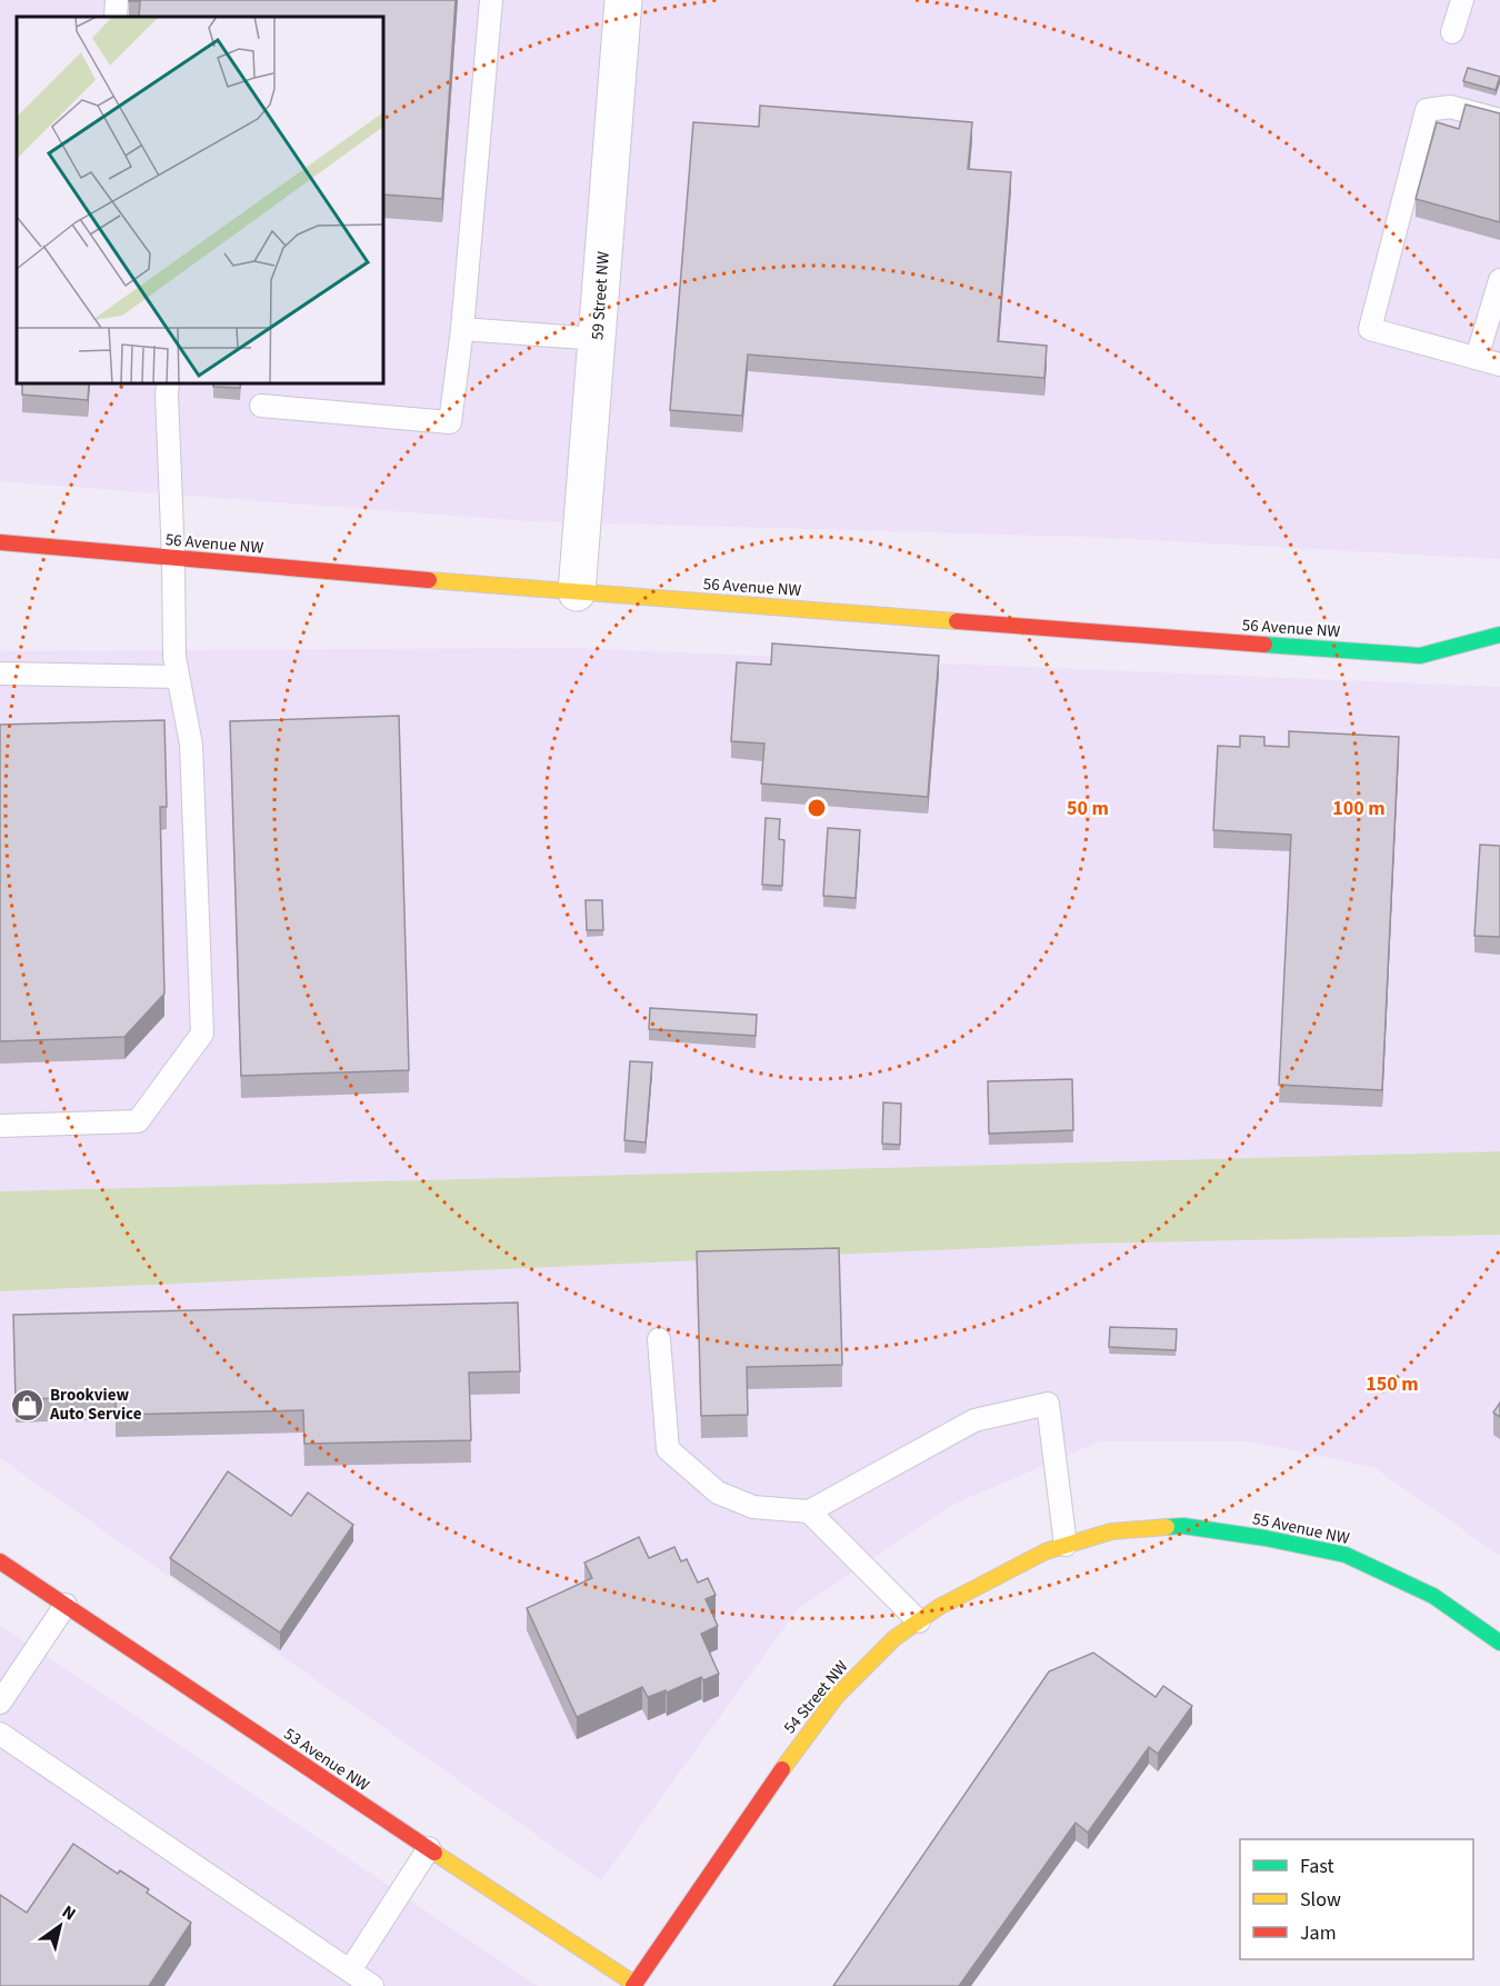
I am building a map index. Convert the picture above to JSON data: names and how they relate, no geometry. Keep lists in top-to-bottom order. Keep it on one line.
{"streets":{"street":["59 Street NW","56 Avenue NW","55 Avenue NW","54 Street NW","53 Avenue NW"]},"crossings":[["59 Street NW","56 Avenue NW"],["55 Avenue NW","54 Street NW"],["54 Street NW","53 Avenue NW"]],"places":{"shop":["Brookview Auto Service"]},"legend":["Fast","Slow","Jam"],"north":"top right","rings":["50 m","100 m","150 m"]}
